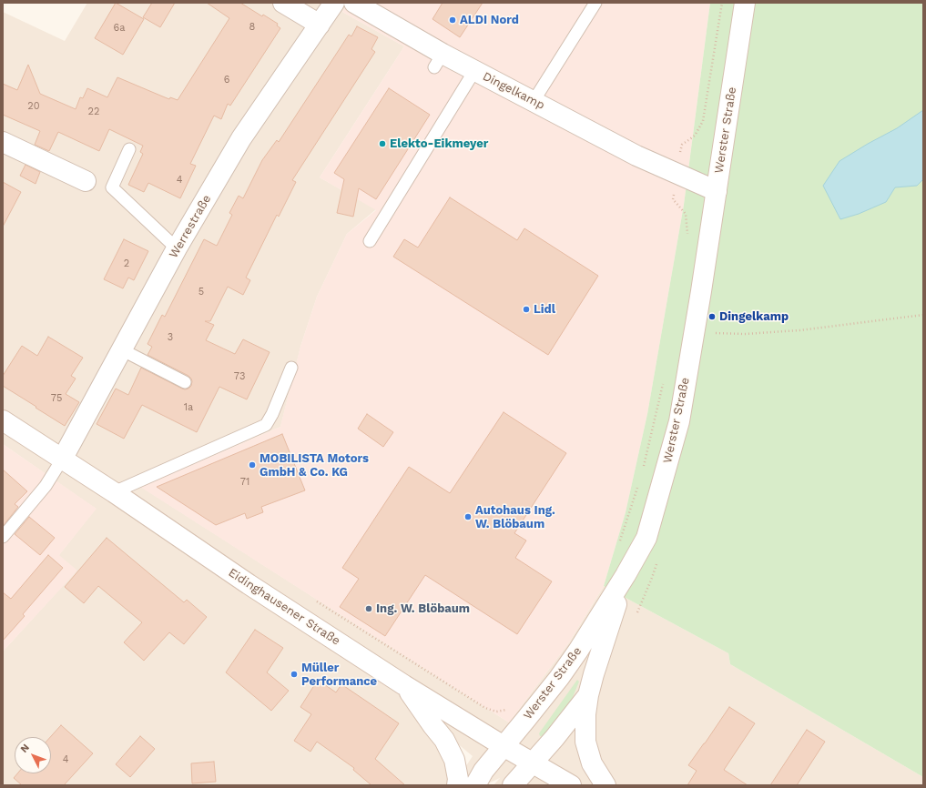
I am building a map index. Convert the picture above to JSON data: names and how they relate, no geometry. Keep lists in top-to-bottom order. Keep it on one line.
{"streets":{"main road":["Dingelkamp","Werster Straße","Werrestraße","Eidinghausener Straße"]},"crossings":[["Dingelkamp","Werster Straße"],["Werster Straße","Eidinghausener Straße"],["Werrestraße","Eidinghausener Straße"]],"places":["ALDI Nord","Elekto-Eikmeyer","Lidl","Dingelkamp","MOBILISTA Motors GmbH & Co. KG","Autohaus Ing. W. Blöbaum","Ing. W. Blöbaum","Müller Performance"],"house_numbers":["8","6a","6","20","22","4","2","5","3","73","75","1a","71","4"],"north":"top left"}
